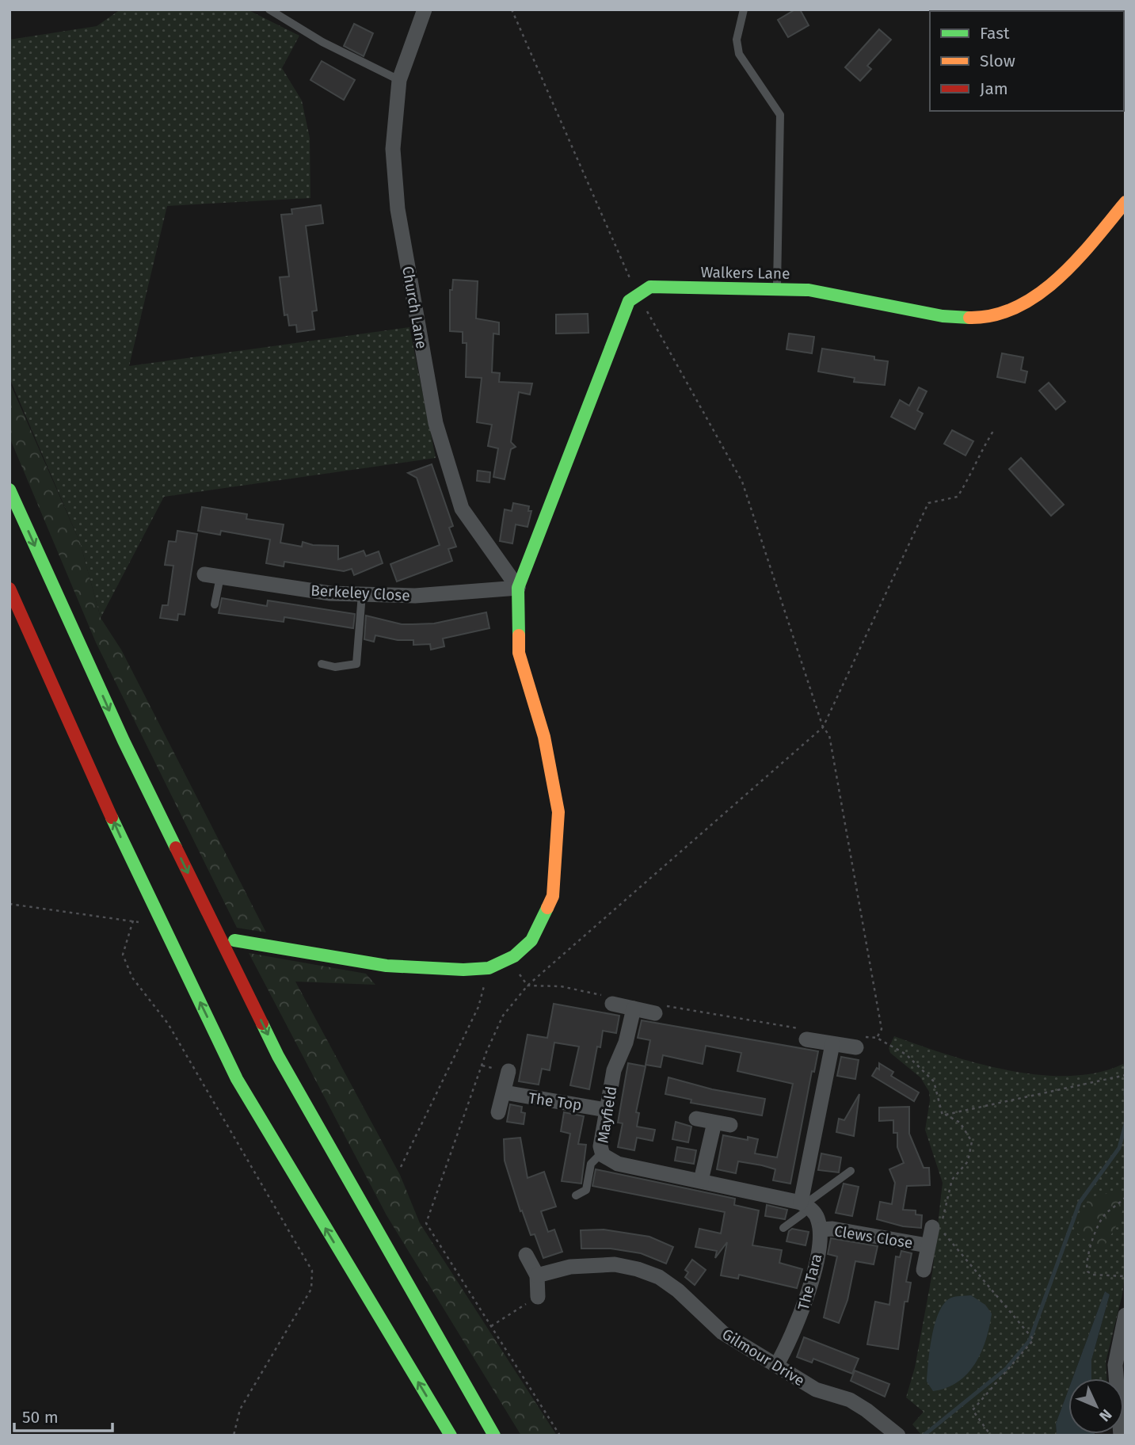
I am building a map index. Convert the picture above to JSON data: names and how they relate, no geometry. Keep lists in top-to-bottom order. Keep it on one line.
{"streets":{"main road":["Walkers Lane"],"street":["Church Lane","Berkeley Close","The Top","Mayfield","Clews Close","The Tara","Gilmour Drive"]},"crossings":[["Church Lane","Berkeley Close"],["The Top","Mayfield"],["Clews Close","The Tara"],["The Tara","Gilmour Drive"]],"legend":["Fast","Slow","Jam"],"scale_bar":"50 m","north":"bottom right"}
